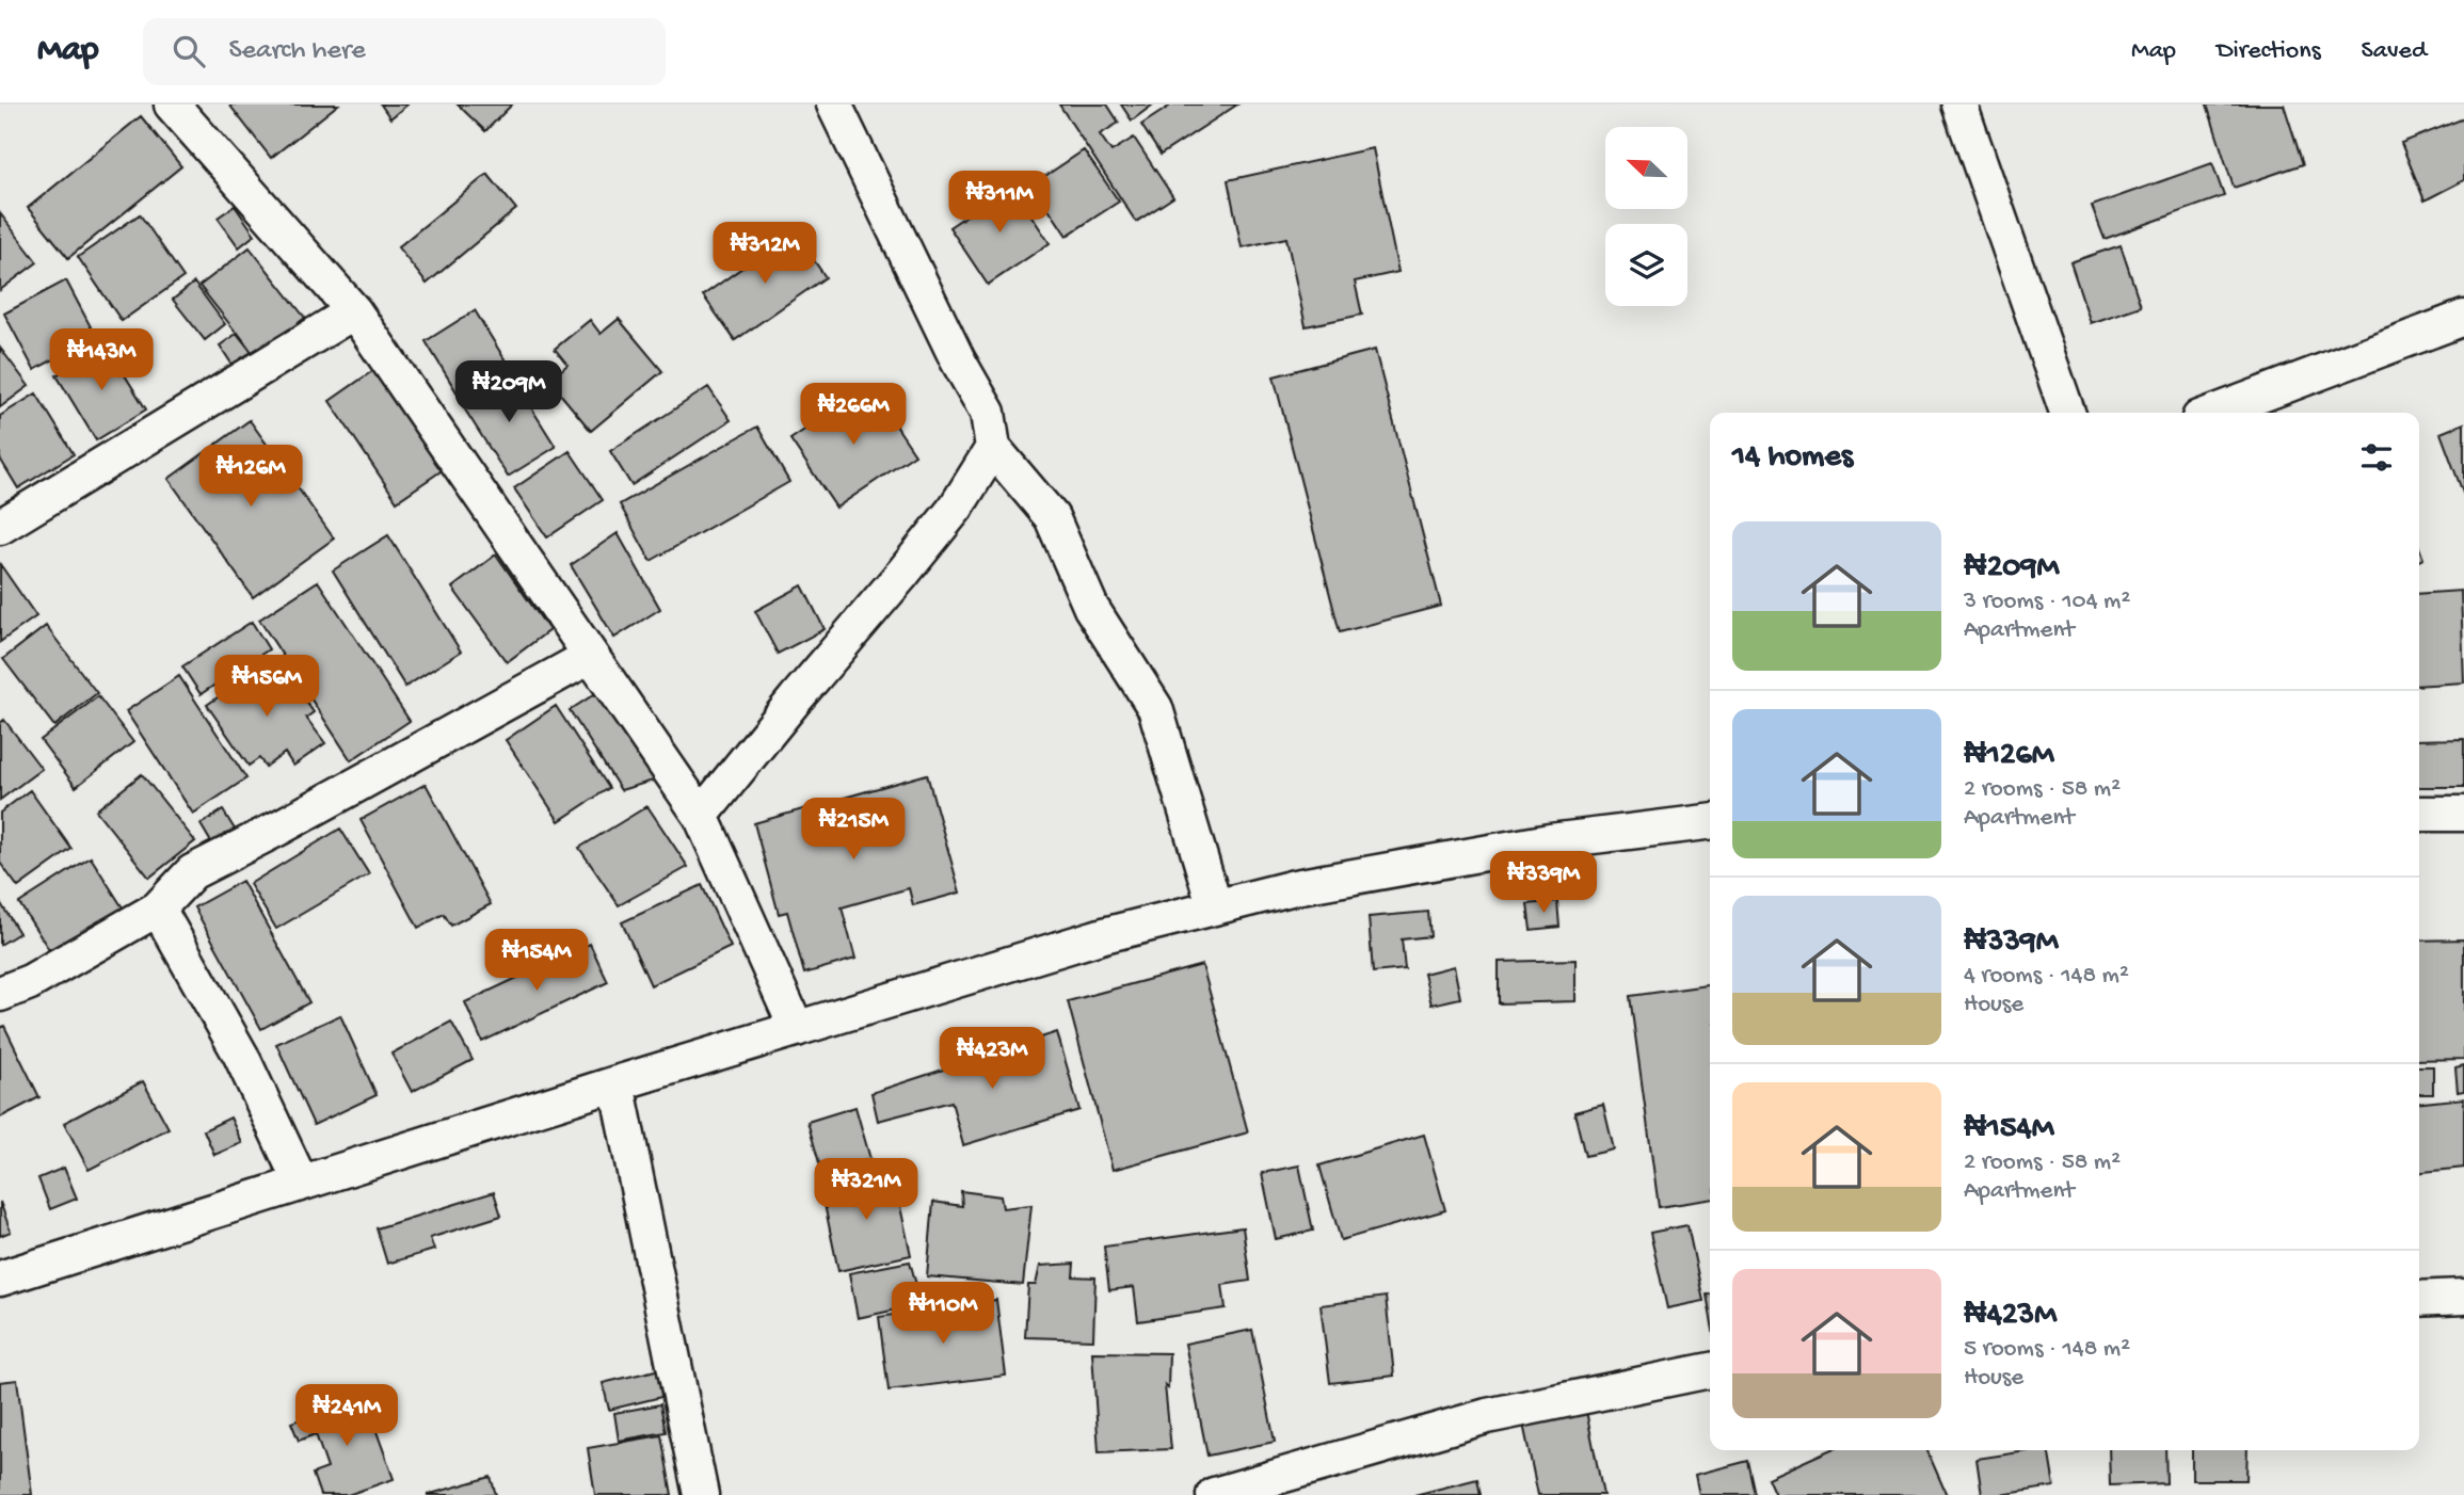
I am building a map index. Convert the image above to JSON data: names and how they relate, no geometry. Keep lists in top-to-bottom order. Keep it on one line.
{"north":"top left","page":{"header":"Map","search":"Search here","nav":["Map","Directions","Saved"],"price":["₦311M","₦312M","₦143M","₦209M","₦266M","₦126M","₦156M","₦215M","₦339M","₦154M","₦423M","₦321M","₦110M","₦241M"],"heading":"14 homes","list":[{"name":"₦209M","note":"3 rooms · 104 m² · Apartment"},{"name":"₦126M","note":"2 rooms · 58 m² · Apartment"},{"name":"₦339M","note":"4 rooms · 148 m² · House"},{"name":"₦154M","note":"2 rooms · 58 m² · Apartment"},{"name":"₦423M","note":"5 rooms · 148 m² · House"}]}}
